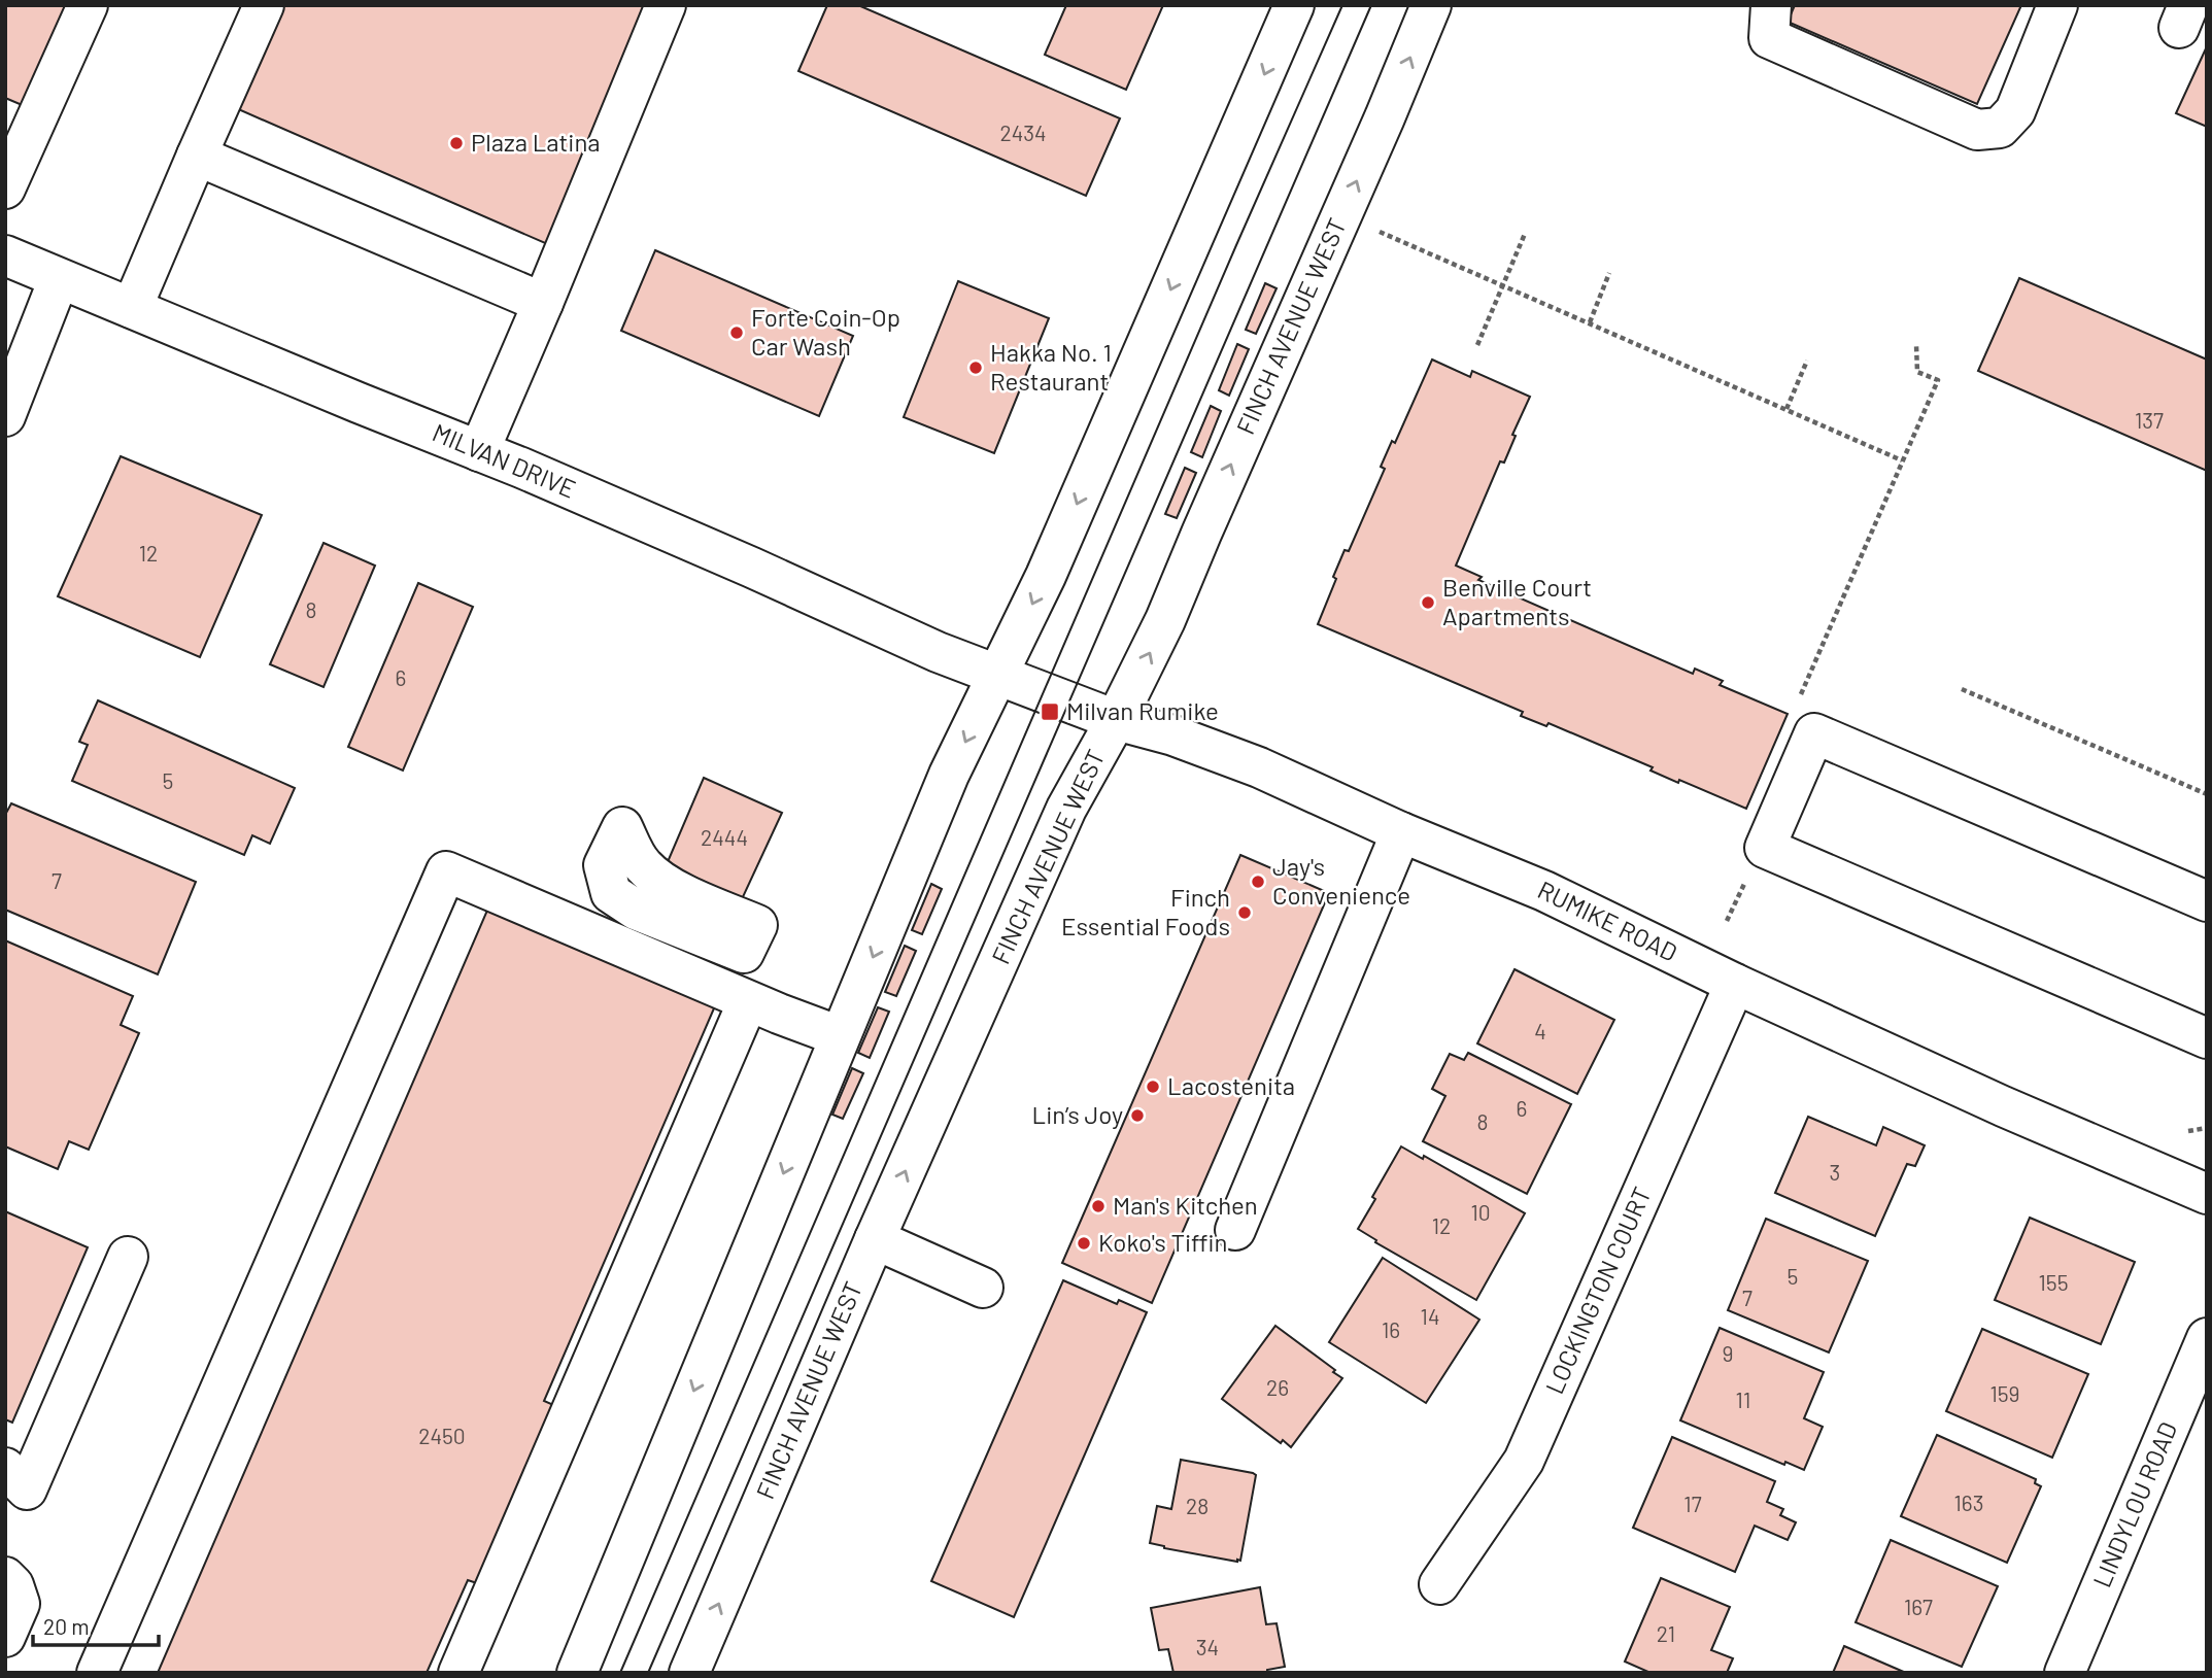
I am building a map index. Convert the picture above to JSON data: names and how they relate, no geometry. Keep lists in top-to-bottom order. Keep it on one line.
{"streets":{"main road":["FINCH AVENUE WEST","MILVAN DRIVE","RUMIKE ROAD","LOCKINGTON COURT","LINDYLOU ROAD"]},"crossings":[["FINCH AVENUE WEST","RUMIKE ROAD"],["MILVAN DRIVE","RUMIKE ROAD"],["RUMIKE ROAD","LOCKINGTON COURT"]],"places":{"other":["Plaza Latina","Forte Coin-Op Car Wash","Hakka No. 1 Restaurant","Benville Court Apartments","Jay's Convenience","Finch Essential Foods","Lacostenita","Lin’s Joy","Man's Kitchen","Koko's Tiffin"],"transit":["Milvan Rumike"]},"house_numbers":["2434","137","12","8","6","5","2444","7","4","6","8","3","10","12","5","155","7","14","16","9","26","159","11","2450","163","17","28","167","21","34"],"scale_bar":"20 m"}
